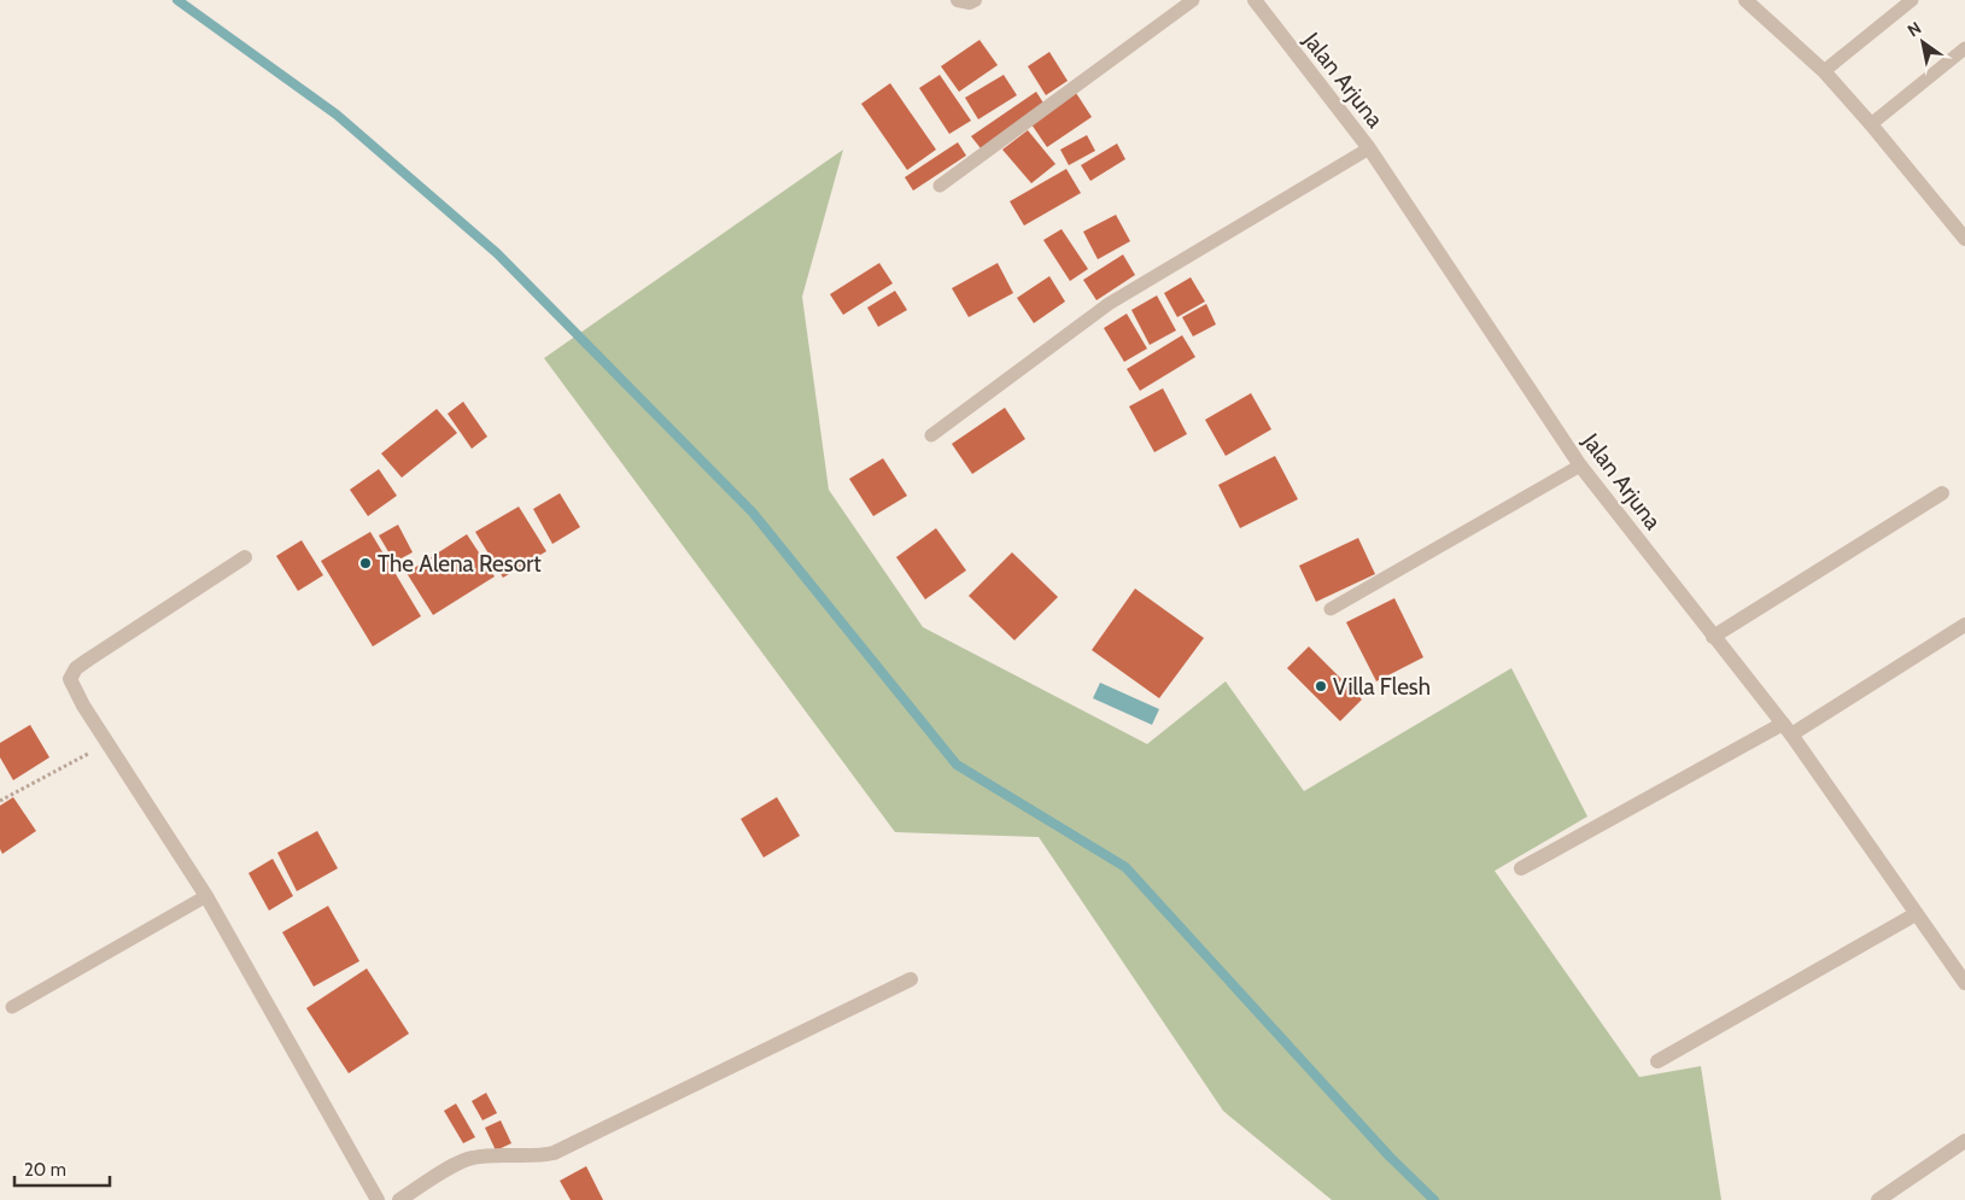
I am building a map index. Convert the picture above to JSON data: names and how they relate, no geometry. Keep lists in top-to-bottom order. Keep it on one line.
{"streets":{"street":["Jalan Arjuna"]},"places":["The Alena Resort","Villa Flesh"],"scale_bar":"20 m","north":"top left"}
